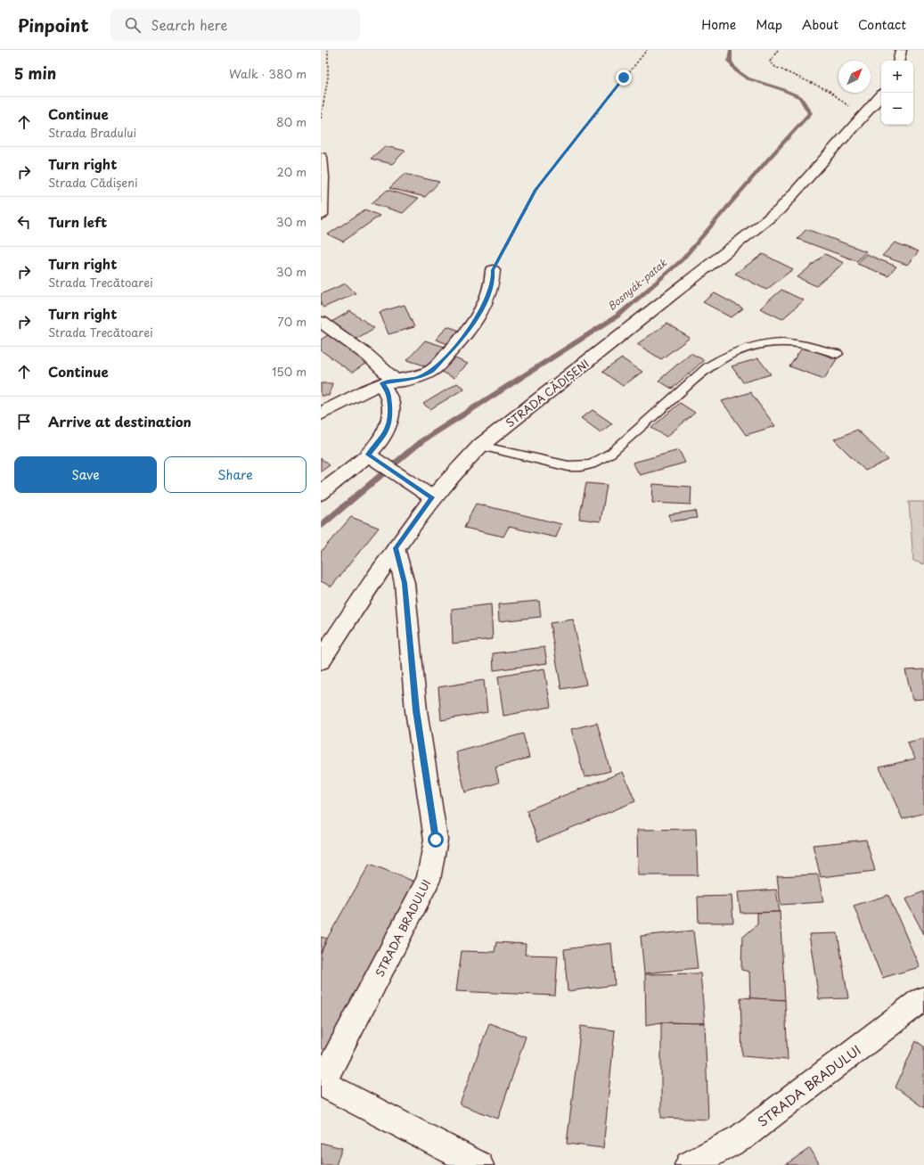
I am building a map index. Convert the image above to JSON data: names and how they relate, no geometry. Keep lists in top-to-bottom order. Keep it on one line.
{"streets":{"street":["STRADA CĂDIȘENI","STRADA BRADULUI"]},"crossings":[["STRADA CĂDIȘENI","STRADA BRADULUI"]],"water":["Bosnyák-patak"],"north":"top right","page":{"header":"Pinpoint","search":"Search here","nav":["Home","Map","About","Contact"],"heading":["5 min","Walk · 380 m"],"map_buttons":["+","−"],"list":[["Continue","Strada Bradului","80 m"],["Turn right","Strada Cădișeni","20 m"],["Turn left","30 m"],["Turn right","Strada Trecătoarei","30 m"],["Turn right","Strada Trecătoarei","70 m"],["Continue","150 m"],"Arrive at destination"],"buttons":["Save","Share"]}}
